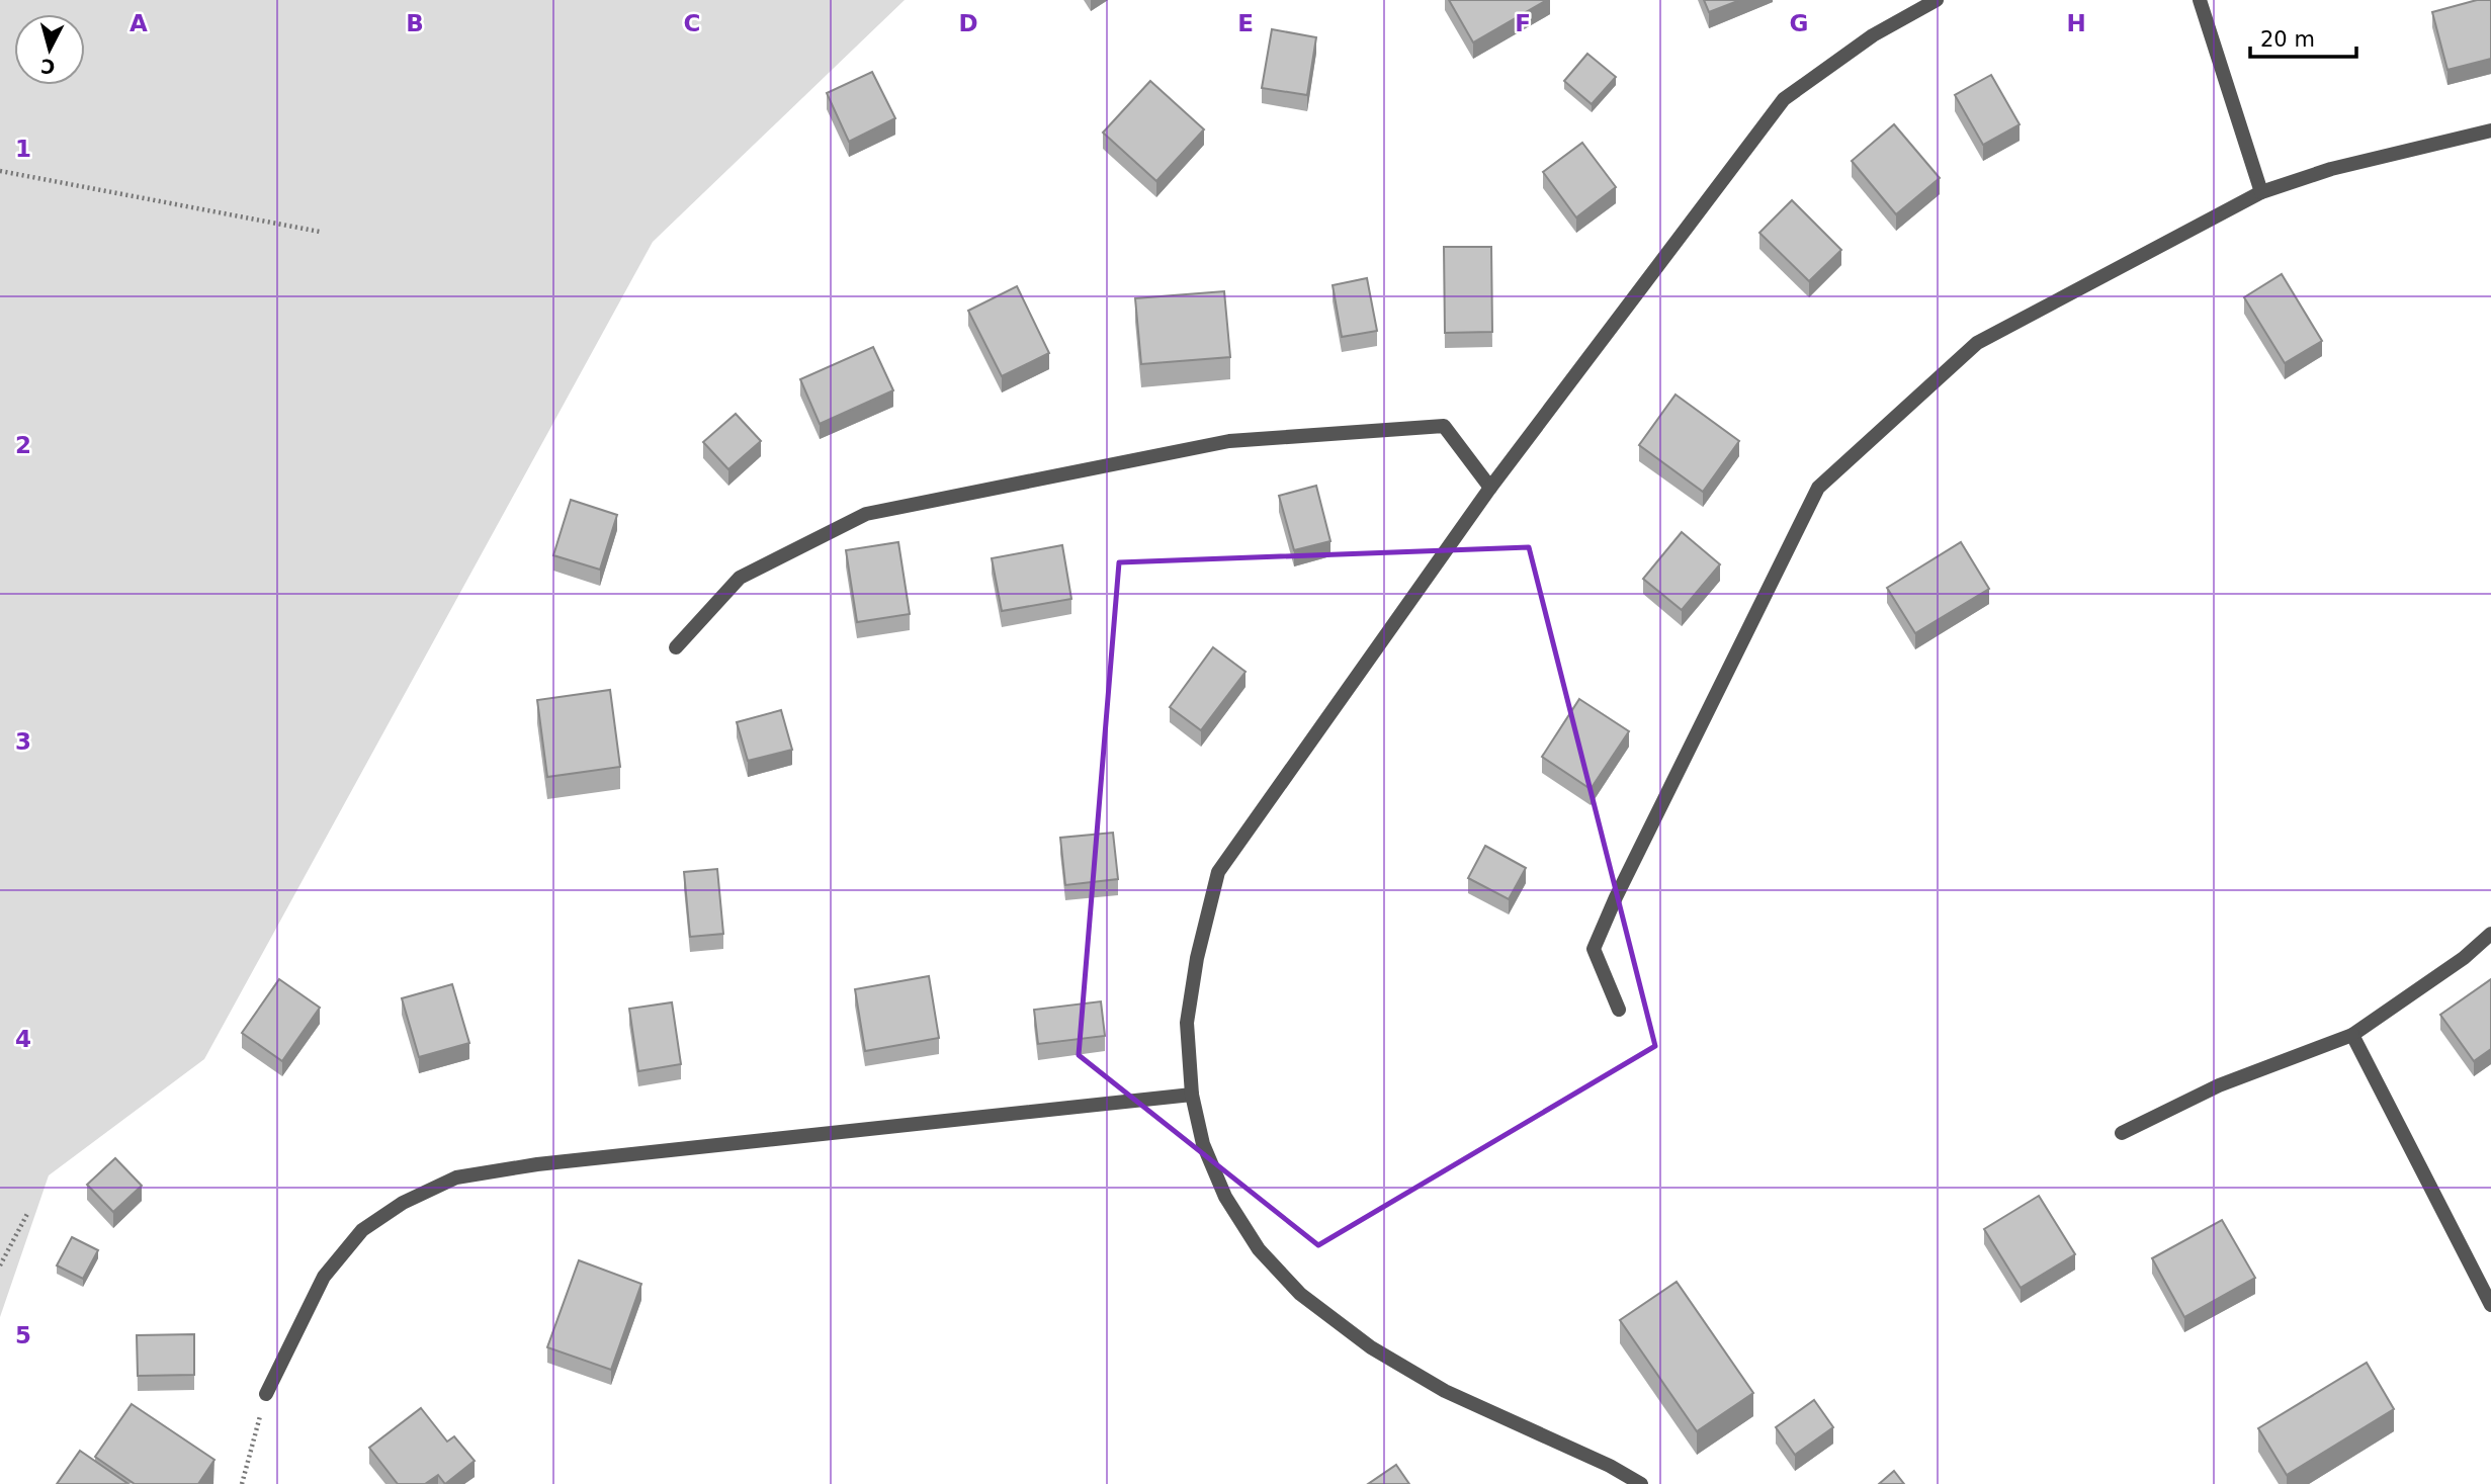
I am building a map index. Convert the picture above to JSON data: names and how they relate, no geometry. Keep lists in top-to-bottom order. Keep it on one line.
{"scale_bar":"20 m","north":"bottom","grid":{"columns":["A","B","C","D","E","F","G","H"],"rows":["1","2","3","4","5"]}}
